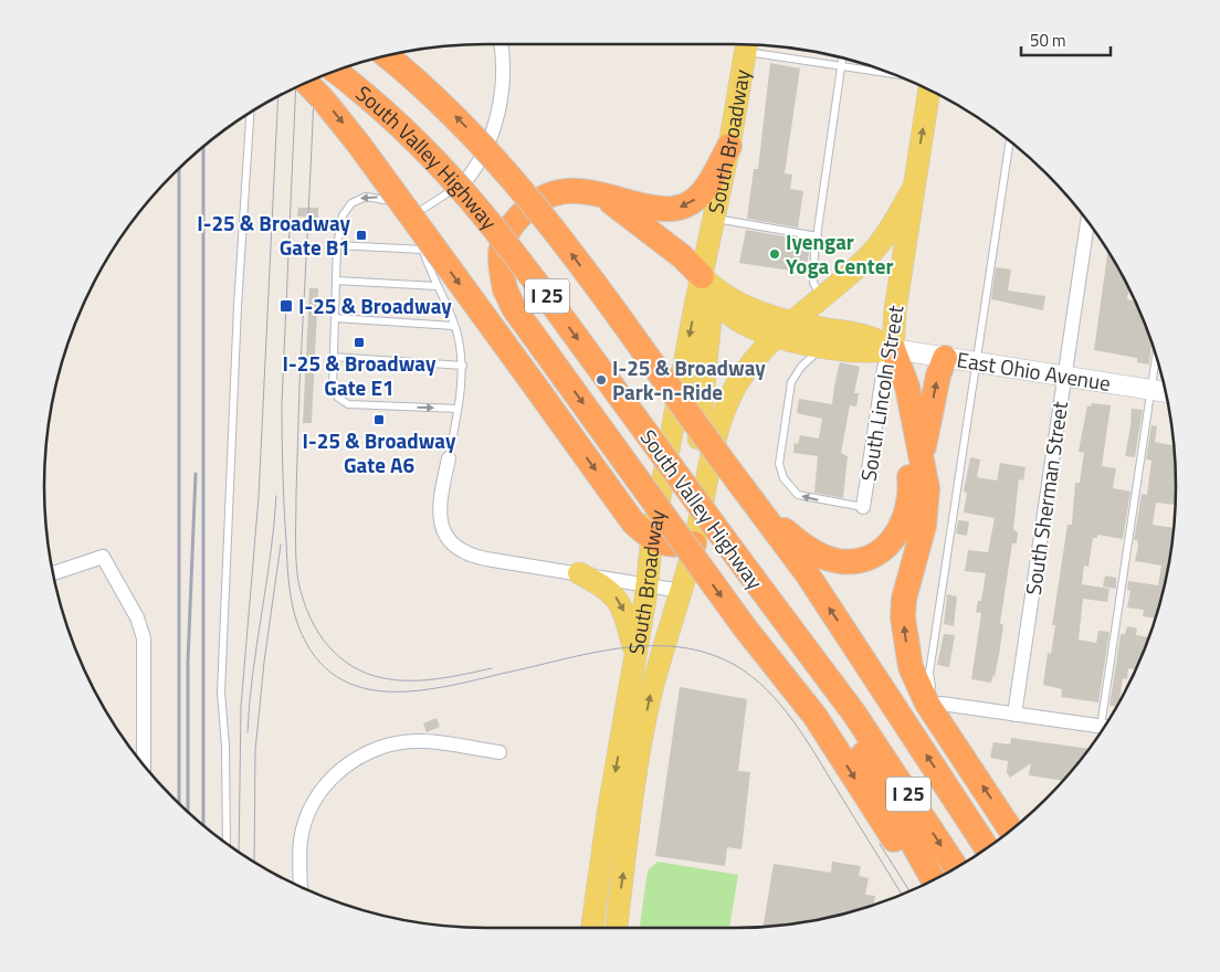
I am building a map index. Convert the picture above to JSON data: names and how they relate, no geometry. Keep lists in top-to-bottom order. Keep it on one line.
{"streets":{"highway":["South Valley Highway","I 25"],"main road":["South Broadway","East Ohio Avenue","South Lincoln Street"],"street":["South Sherman Street"]},"crossings":[["South Broadway","East Ohio Avenue"],["South Broadway","South Lincoln Street"],["East Ohio Avenue","South Lincoln Street"],["East Ohio Avenue","South Sherman Street"]],"places":{"transit":["I-25 & Broadway Gate B1","I-25 & Broadway","I-25 & Broadway Gate E1","I-25 & Broadway Gate A6"],"other":["Iyengar Yoga Center","I-25 & Broadway Park-n-Ride"]},"scale_bar":"50 m"}
